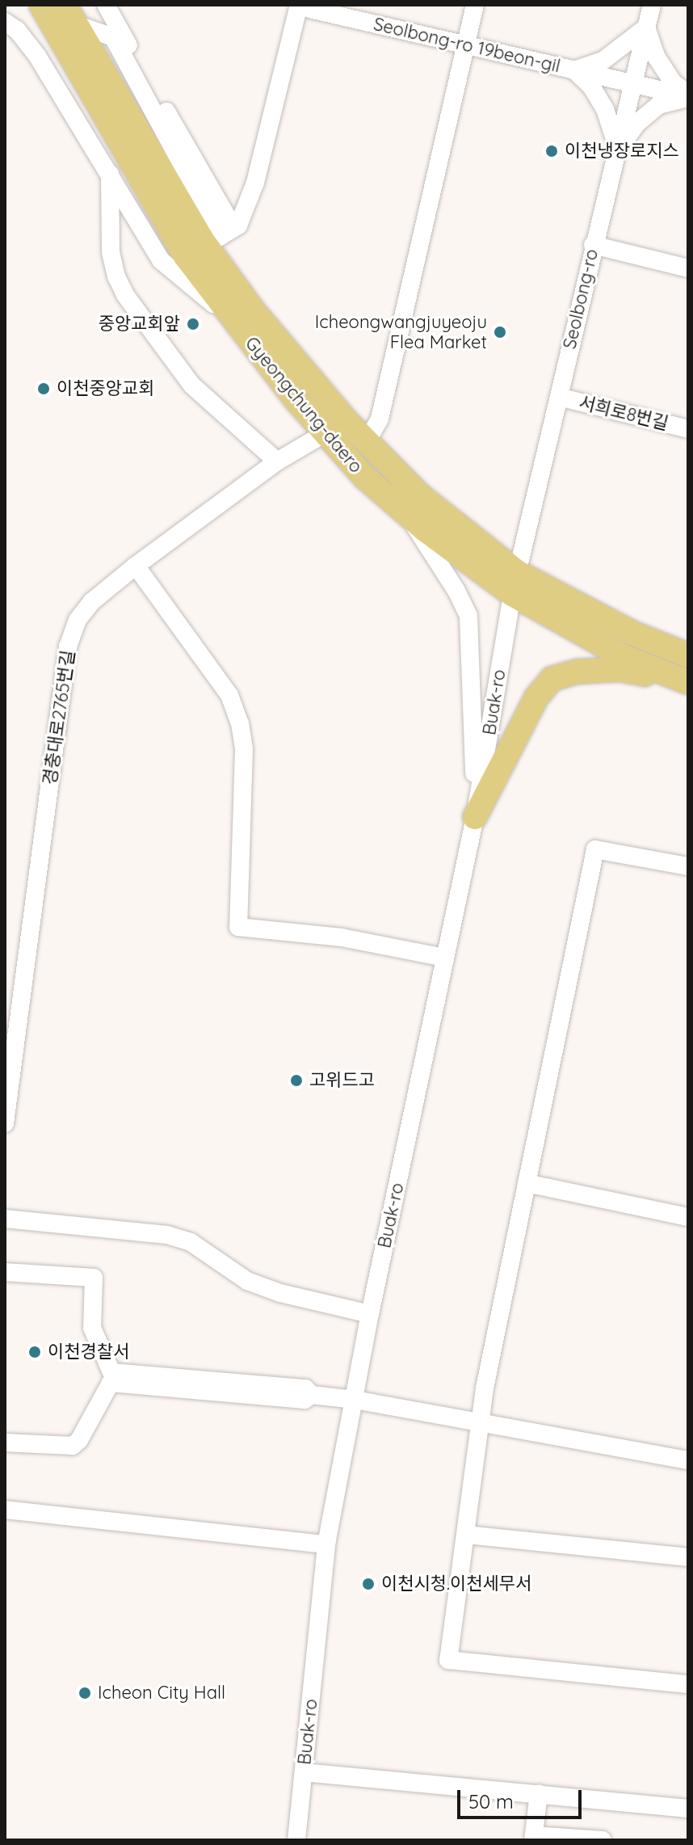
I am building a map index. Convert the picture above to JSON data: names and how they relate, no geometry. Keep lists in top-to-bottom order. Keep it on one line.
{"streets":{"main road":["Gyeongchung-daero"],"street":["Seolbong-ro 19beon-gil","Seolbong-ro","서희로8번길","Buak-ro","경충대로2765번길"]},"crossings":[["Seolbong-ro 19beon-gil","Seolbong-ro"],["Seolbong-ro","Gyeongchung-daero"],["Seolbong-ro","서희로8번길"],["Seolbong-ro","Buak-ro"],["Gyeongchung-daero","Buak-ro"],["Gyeongchung-daero","경충대로2765번길"]],"places":["이천냉장로지스","중앙교회앞","Icheongwangjuyeoju Flea Market","이천중앙교회","고위드고","이천경찰서","이천시청.이천세무서","Icheon City Hall"],"scale_bar":"50 m"}
